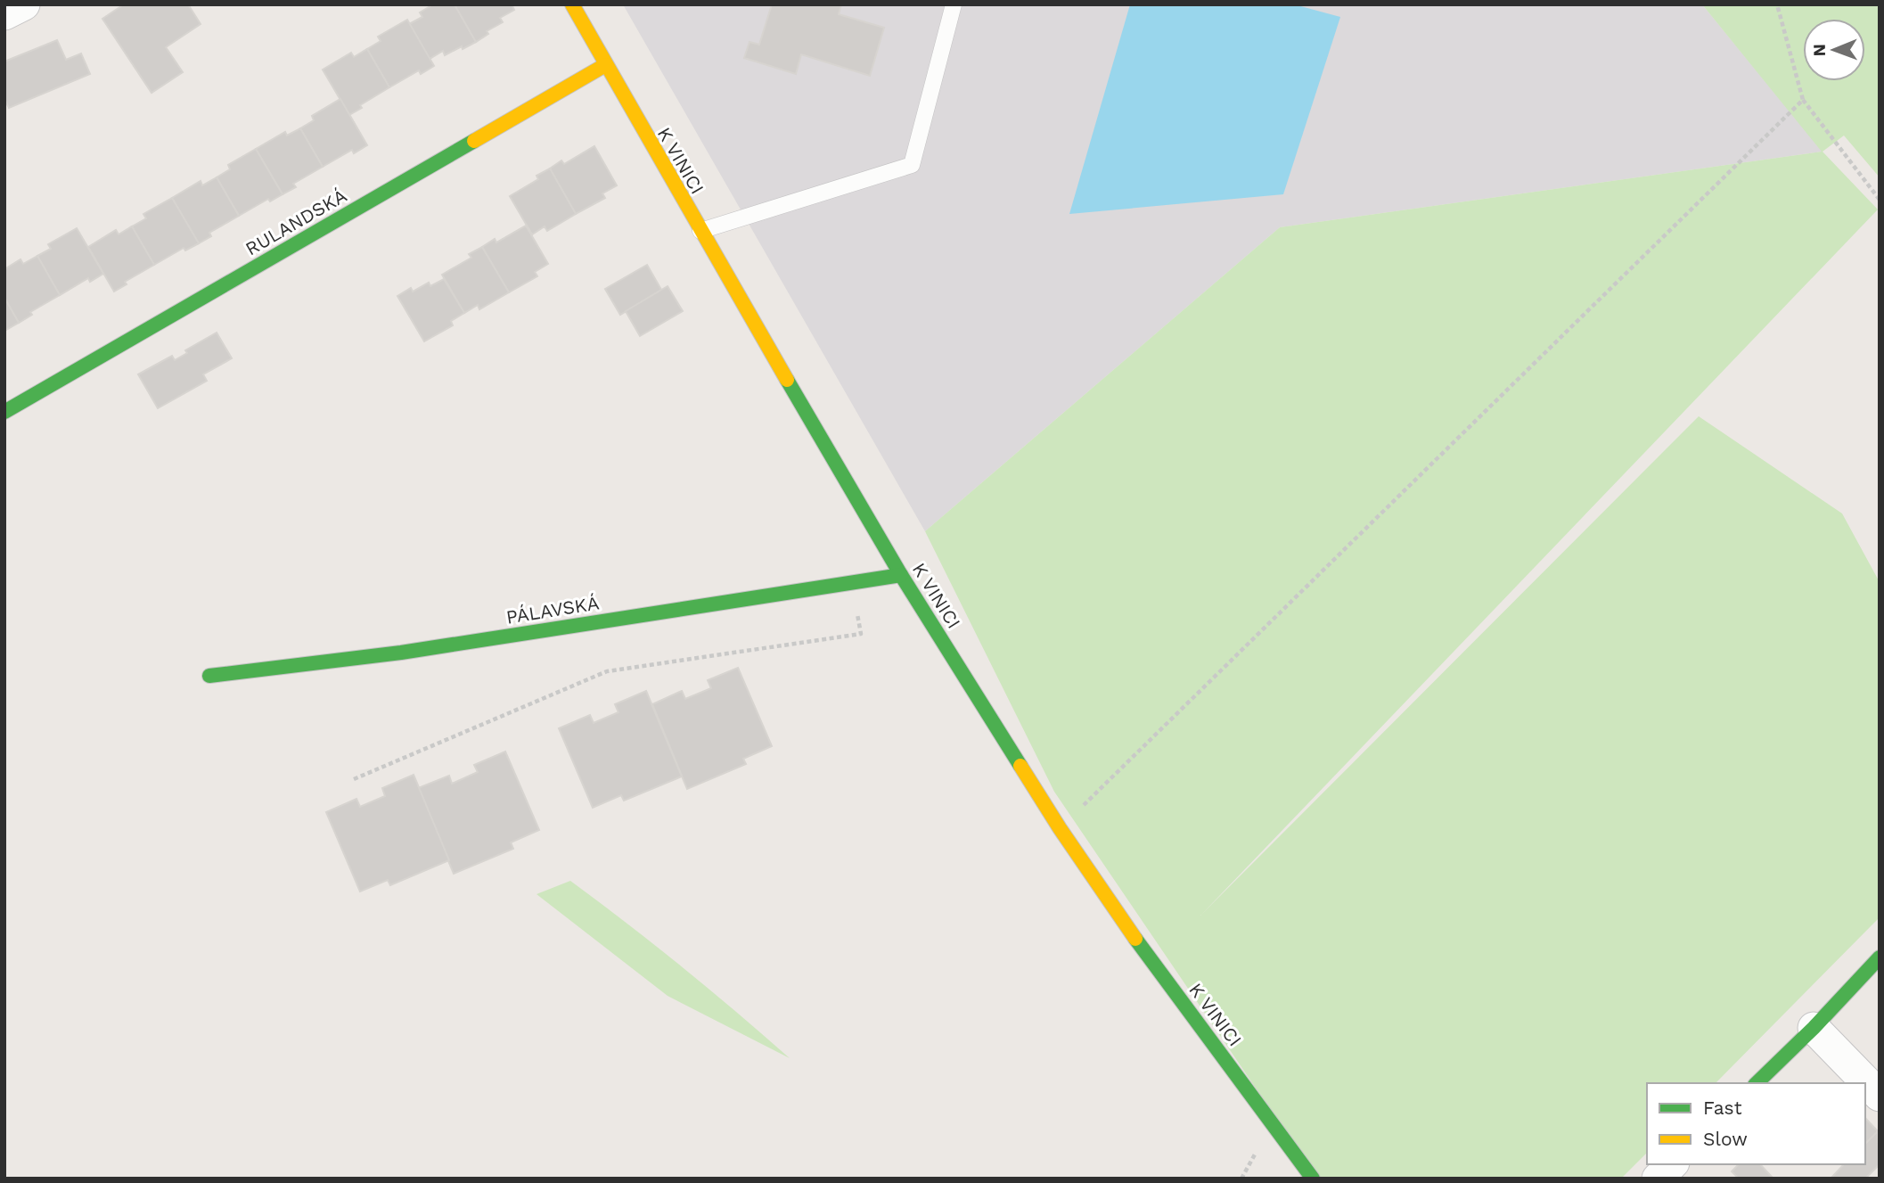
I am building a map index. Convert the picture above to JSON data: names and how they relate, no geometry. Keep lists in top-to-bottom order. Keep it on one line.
{"streets":{"street":["K VINICI","RULANDSKÁ","PÁLAVSKÁ"]},"crossings":[["K VINICI","RULANDSKÁ"],["K VINICI","PÁLAVSKÁ"]],"legend":["Fast","Slow"],"north":"left"}
